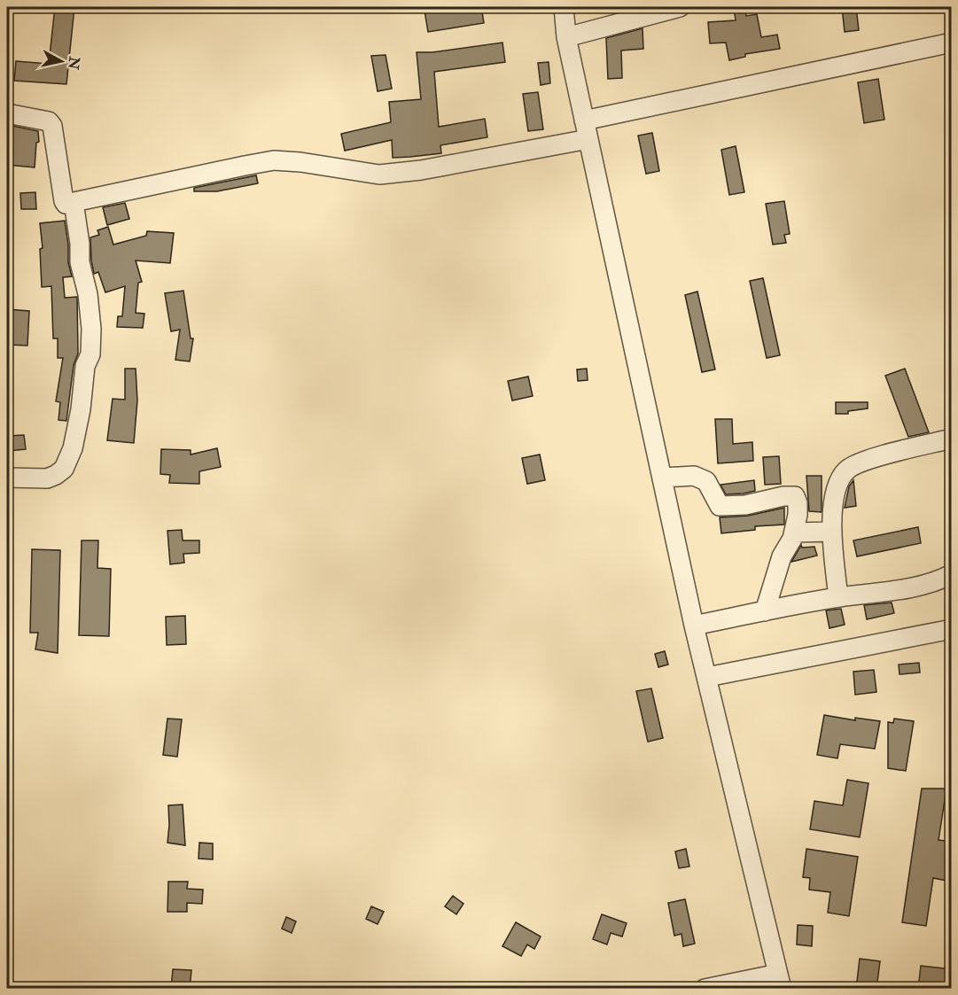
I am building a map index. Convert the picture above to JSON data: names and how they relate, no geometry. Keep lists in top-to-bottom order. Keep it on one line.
{"north":"right"}
